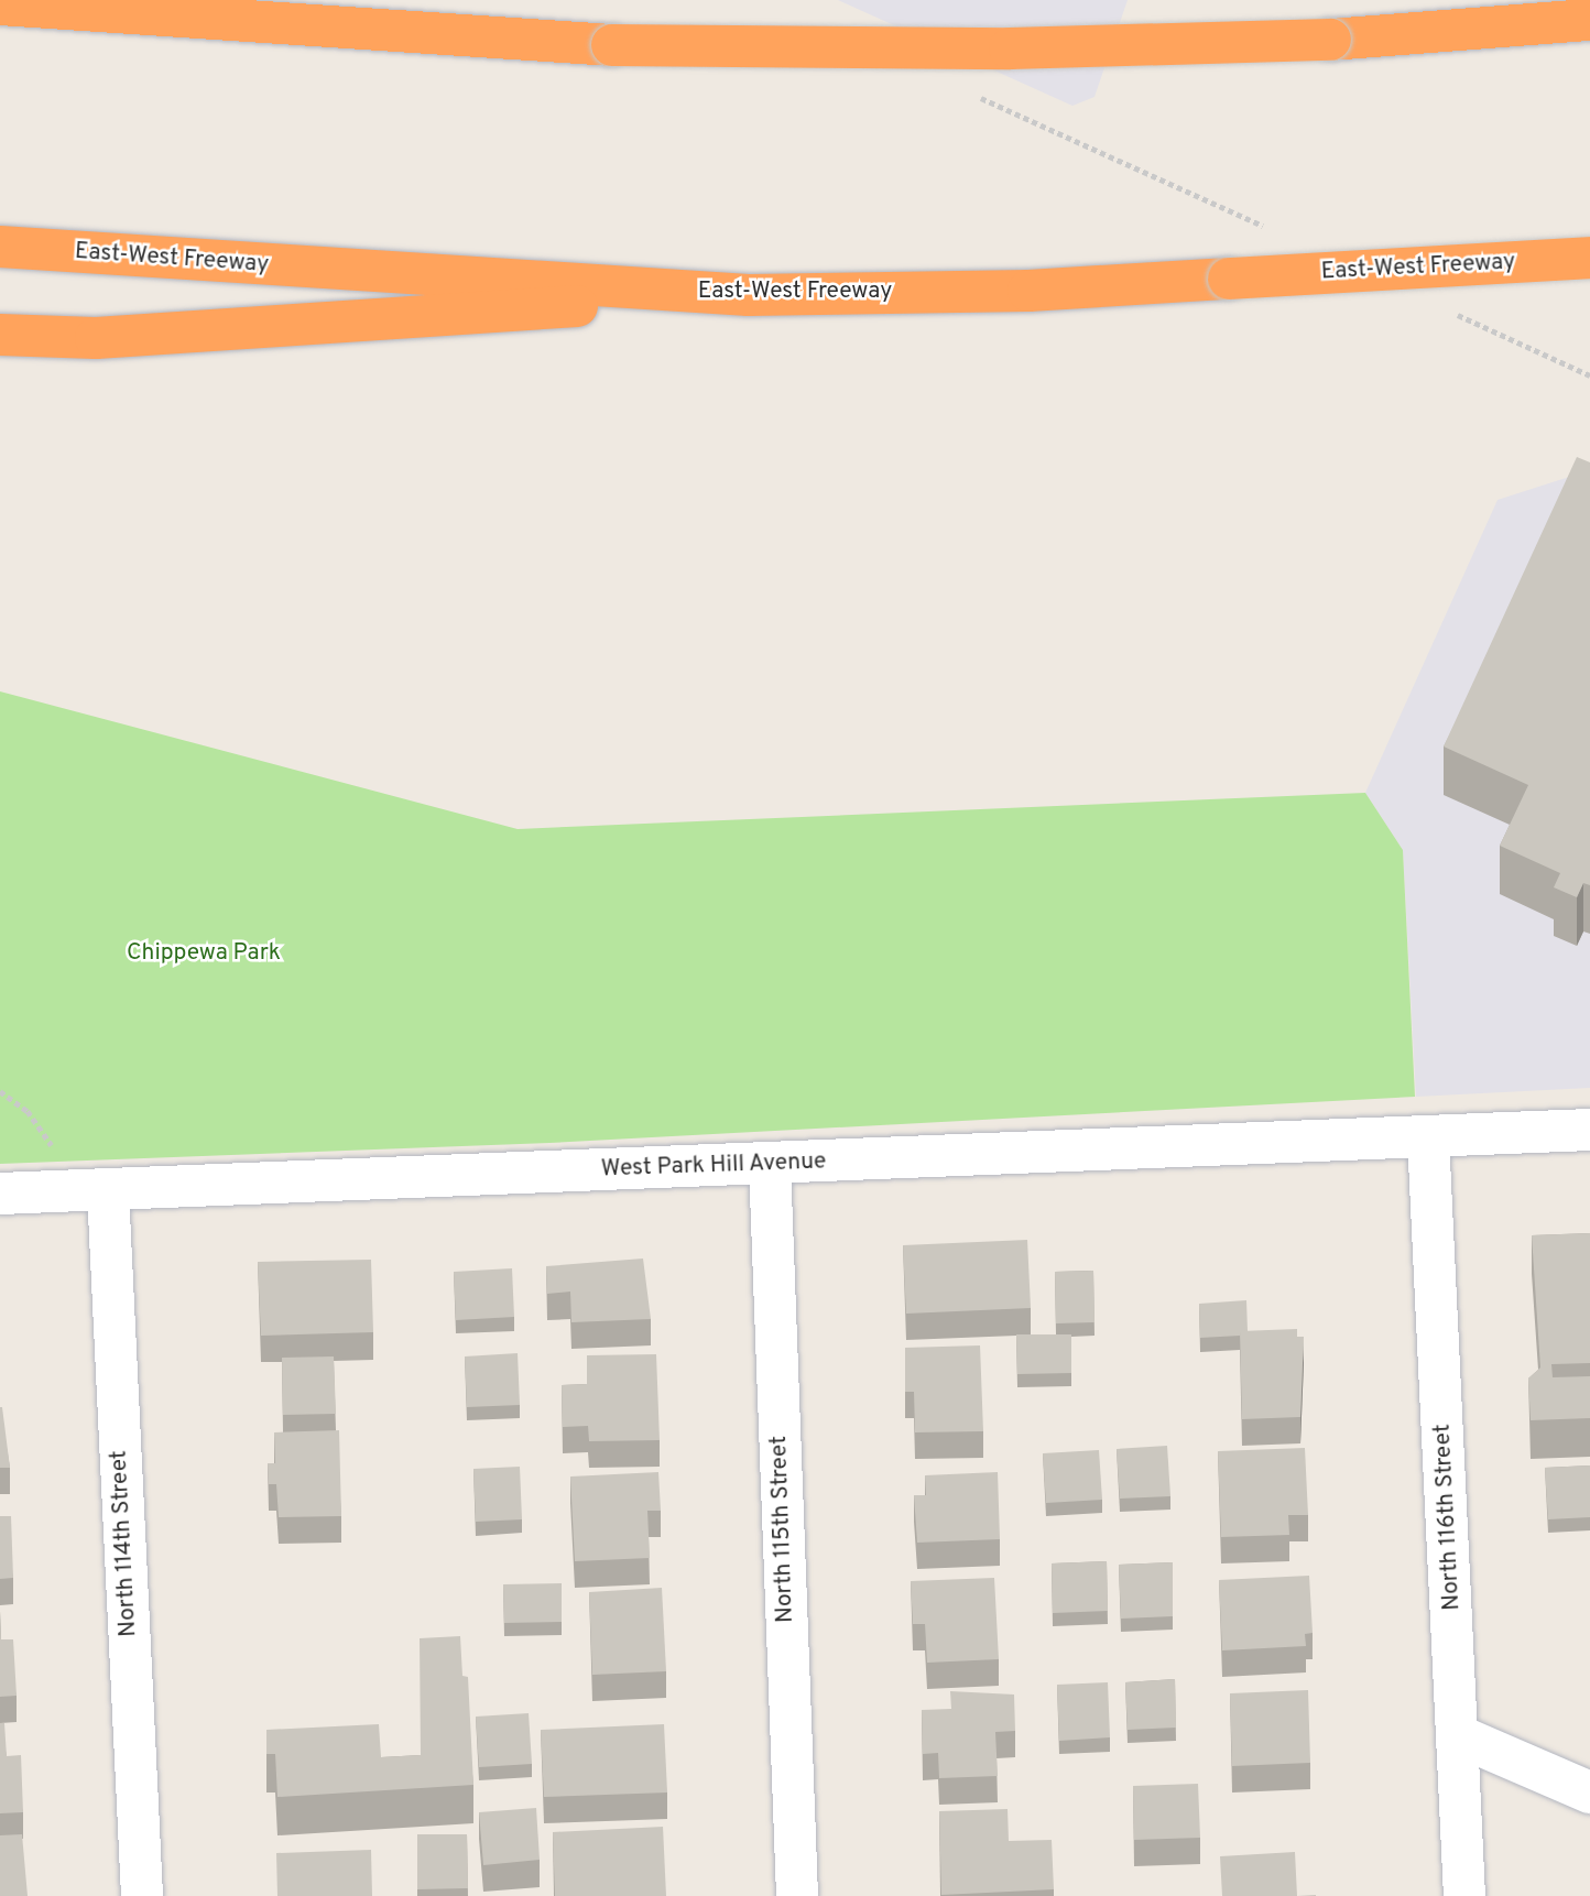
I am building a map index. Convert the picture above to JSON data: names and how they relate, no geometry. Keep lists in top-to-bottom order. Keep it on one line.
{"streets":{"highway":["East-West Freeway"],"street":["West Park Hill Avenue","North 116th Street","North 115th Street","North 114th Street"]},"crossings":[["West Park Hill Avenue","North 116th Street"],["West Park Hill Avenue","North 115th Street"],["West Park Hill Avenue","North 114th Street"]],"parks":["Chippewa Park"]}
